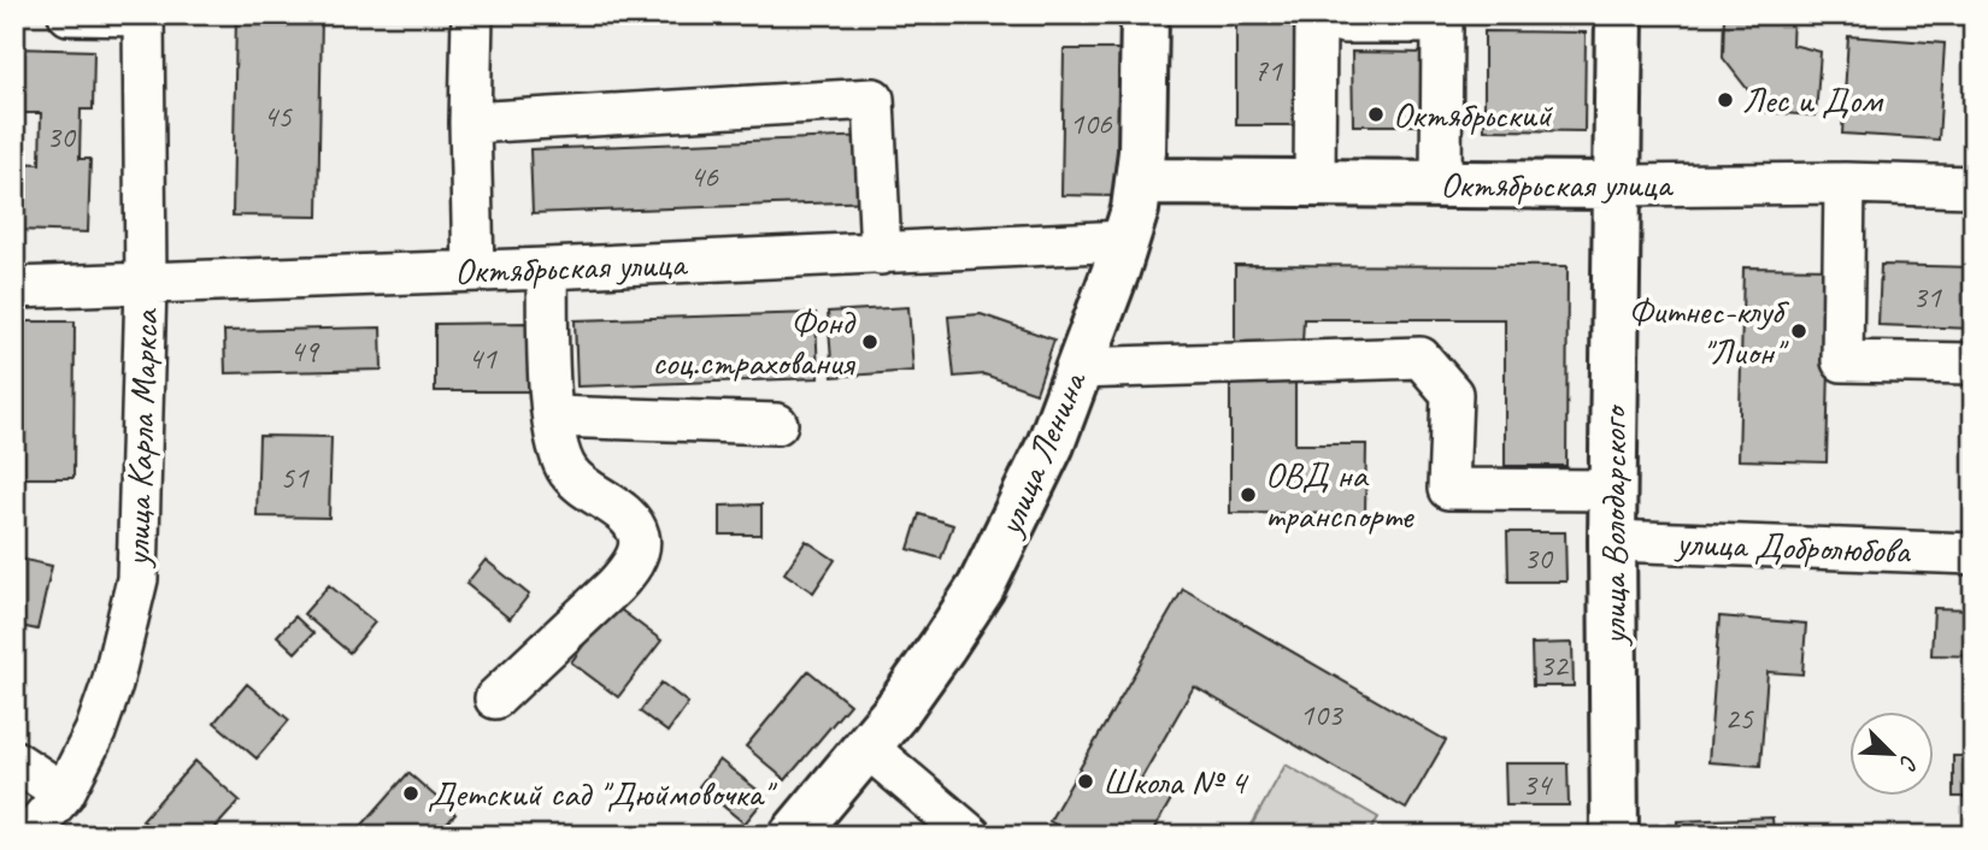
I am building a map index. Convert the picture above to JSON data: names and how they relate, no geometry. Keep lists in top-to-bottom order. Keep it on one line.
{"streets":{"main road":["Октябрьская улица","улица Ленина","улица Володарского"],"street":["улица Карла Маркса","улица Добролюбова"]},"crossings":[["Октябрьская улица","улица Карла Маркса"],["Октябрьская улица","улица Ленина"],["Октябрьская улица","улица Володарского"],["улица Володарского","улица Добролюбова"]],"places":["Лес и Дом","Октябрьский","Фитнес-клуб \"Лион\"","Фонд соц.страхования","ОВД на транспорте","Школа № 4","Детский сад \"Дюймовочка\""],"house_numbers":["71","45","106","30","46","31","49","41","51","30","32","103","25","34"],"north":"bottom right"}
